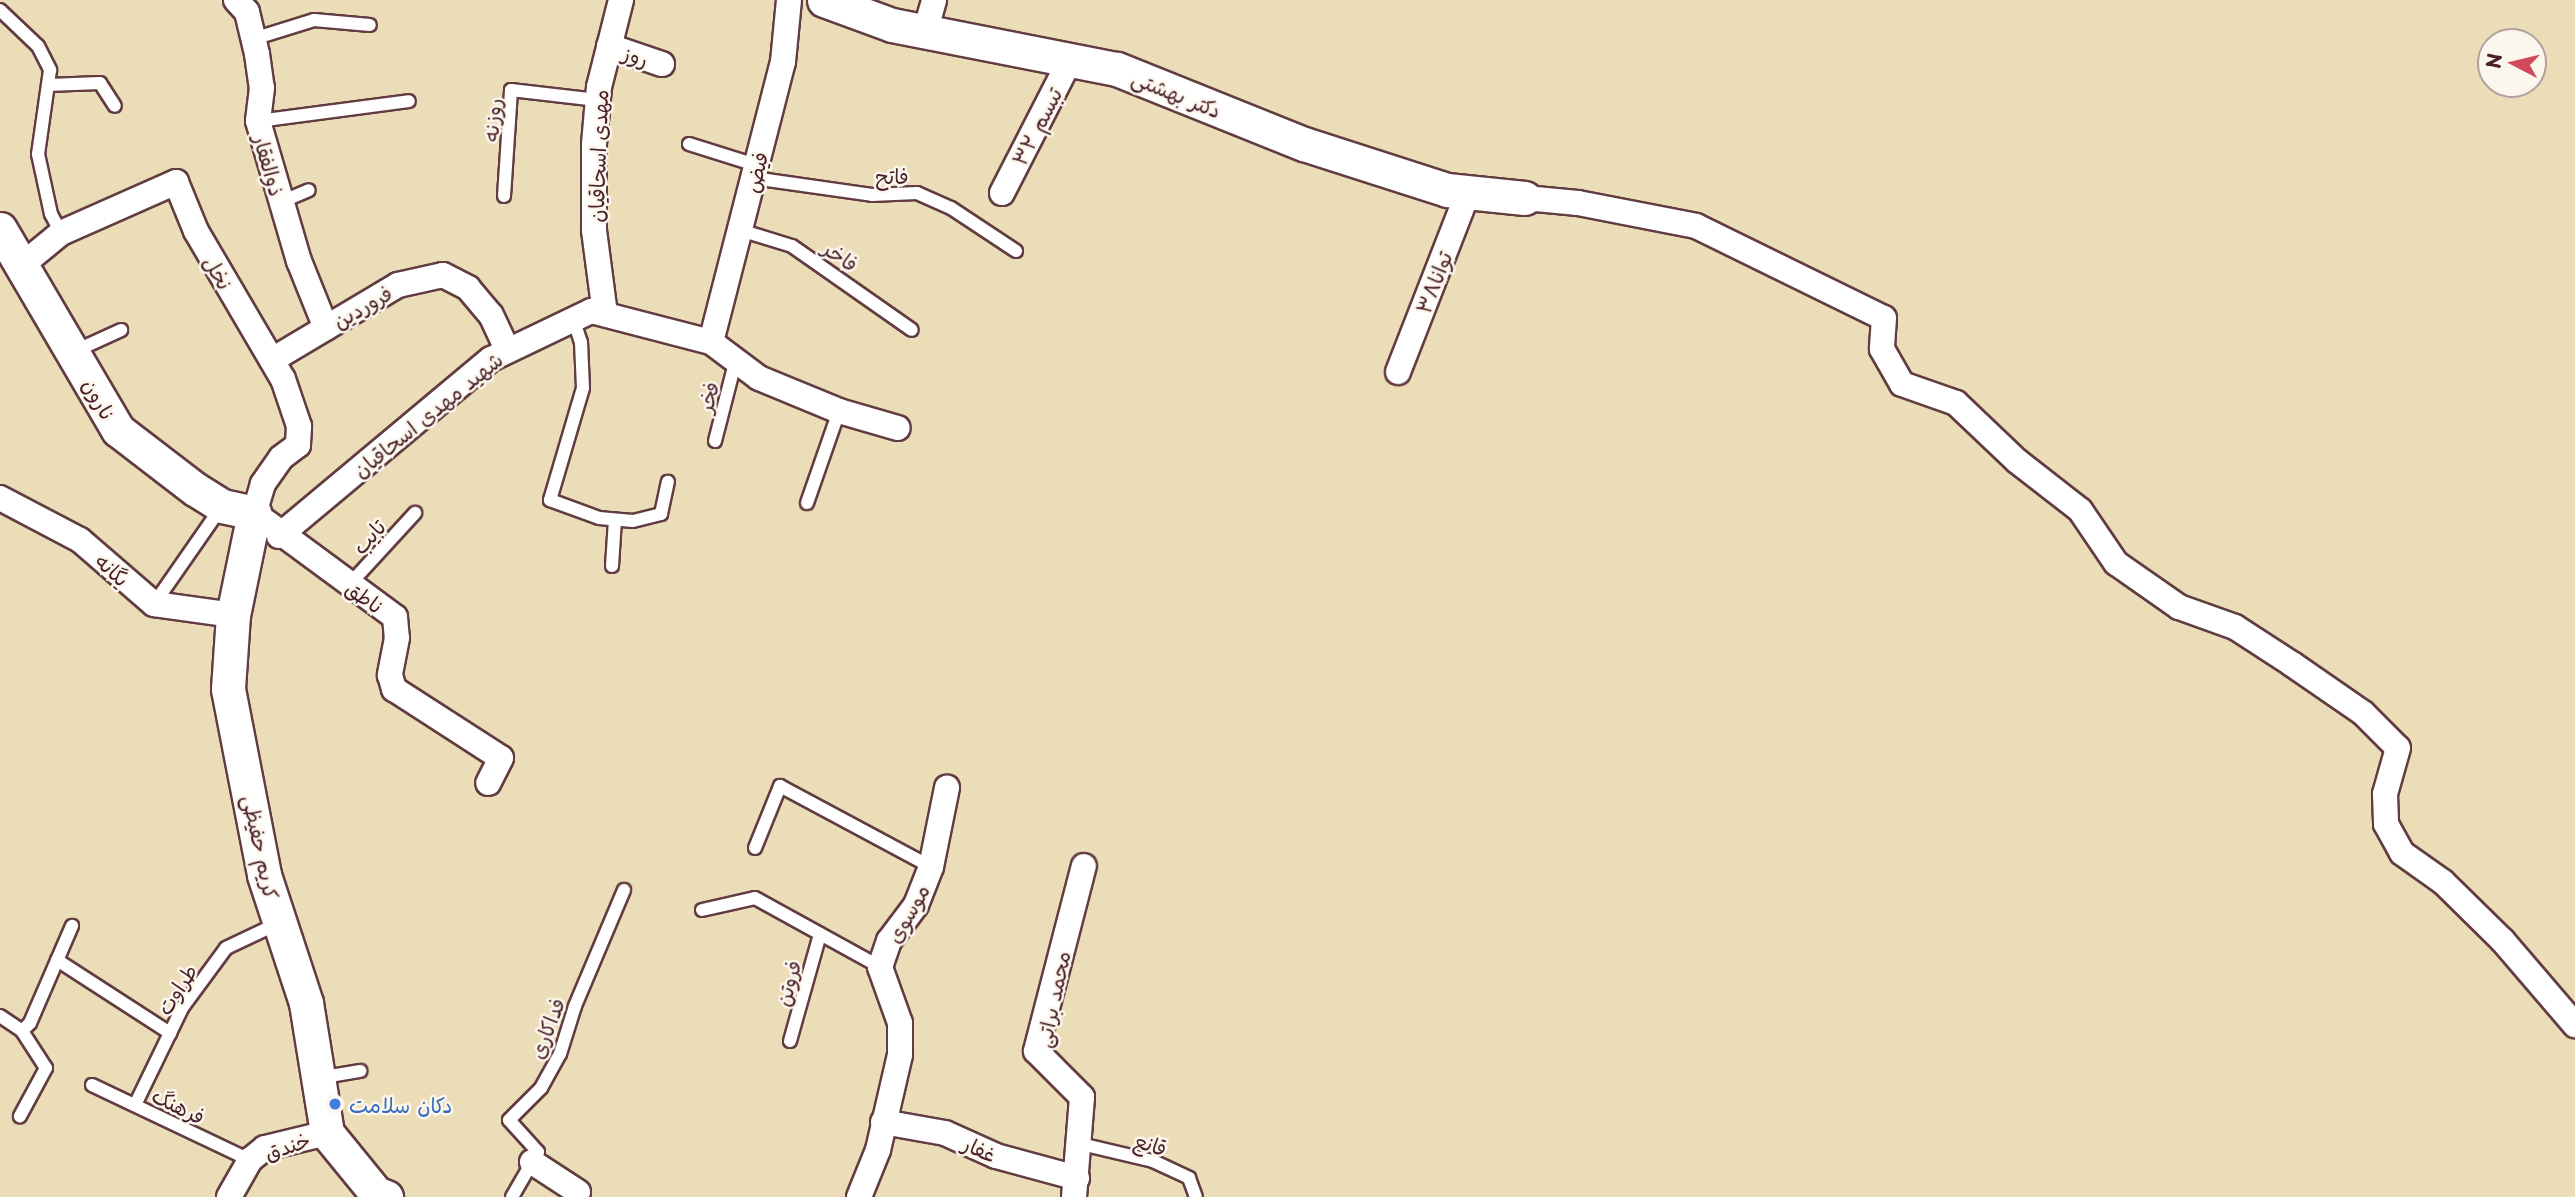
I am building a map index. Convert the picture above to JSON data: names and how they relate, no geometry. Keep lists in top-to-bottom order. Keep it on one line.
{"streets":{"street":["روز","دکتر بهشتی","تبسم ۳۲","مهدی اسحاقیان","ذوالفقار","فیض","نخل","توانا۳۸","فروردین","نارون","شهید مهدی اسحاقیان","یگانه","ناطق","کریم حفیظی","موسوی","محمد براتی","خندق","غفار"],"lane":["روزنه","فاتح","فاخر","فخر","تایب","فروتن","طراوت","فداکاری","فرهنگ","قانع"]},"crossings":[["روز","مهدی اسحاقیان"],["دکتر بهشتی","تبسم ۳۲"],["دکتر بهشتی","توانا۳۸"],["روزنه","مهدی اسحاقیان"],["مهدی اسحاقیان","شهید مهدی اسحاقیان"],["ذوالفقار","فروردین"],["فیض","فاتح"],["فیض","فاخر"],["فیض","شهید مهدی اسحاقیان"],["نخل","فروردین"],["نخل","نارون"],["نخل","ناطق"],["نخل","کریم حفیظی"],["فروردین","شهید مهدی اسحاقیان"],["فخر","شهید مهدی اسحاقیان"],["نارون","ناطق"],["نارون","کریم حفیظی"],["شهید مهدی اسحاقیان","ناطق"],["تایب","ناطق"],["ناطق","کریم حفیظی"],["کریم حفیظی","طراوت"],["کریم حفیظی","خندق"],["موسوی","غفار"],["طراوت","فرهنگ"],["محمد براتی","قانع"],["محمد براتی","غفار"],["فرهنگ","خندق"]],"places":["دکان سلامت"],"north":"left"}
